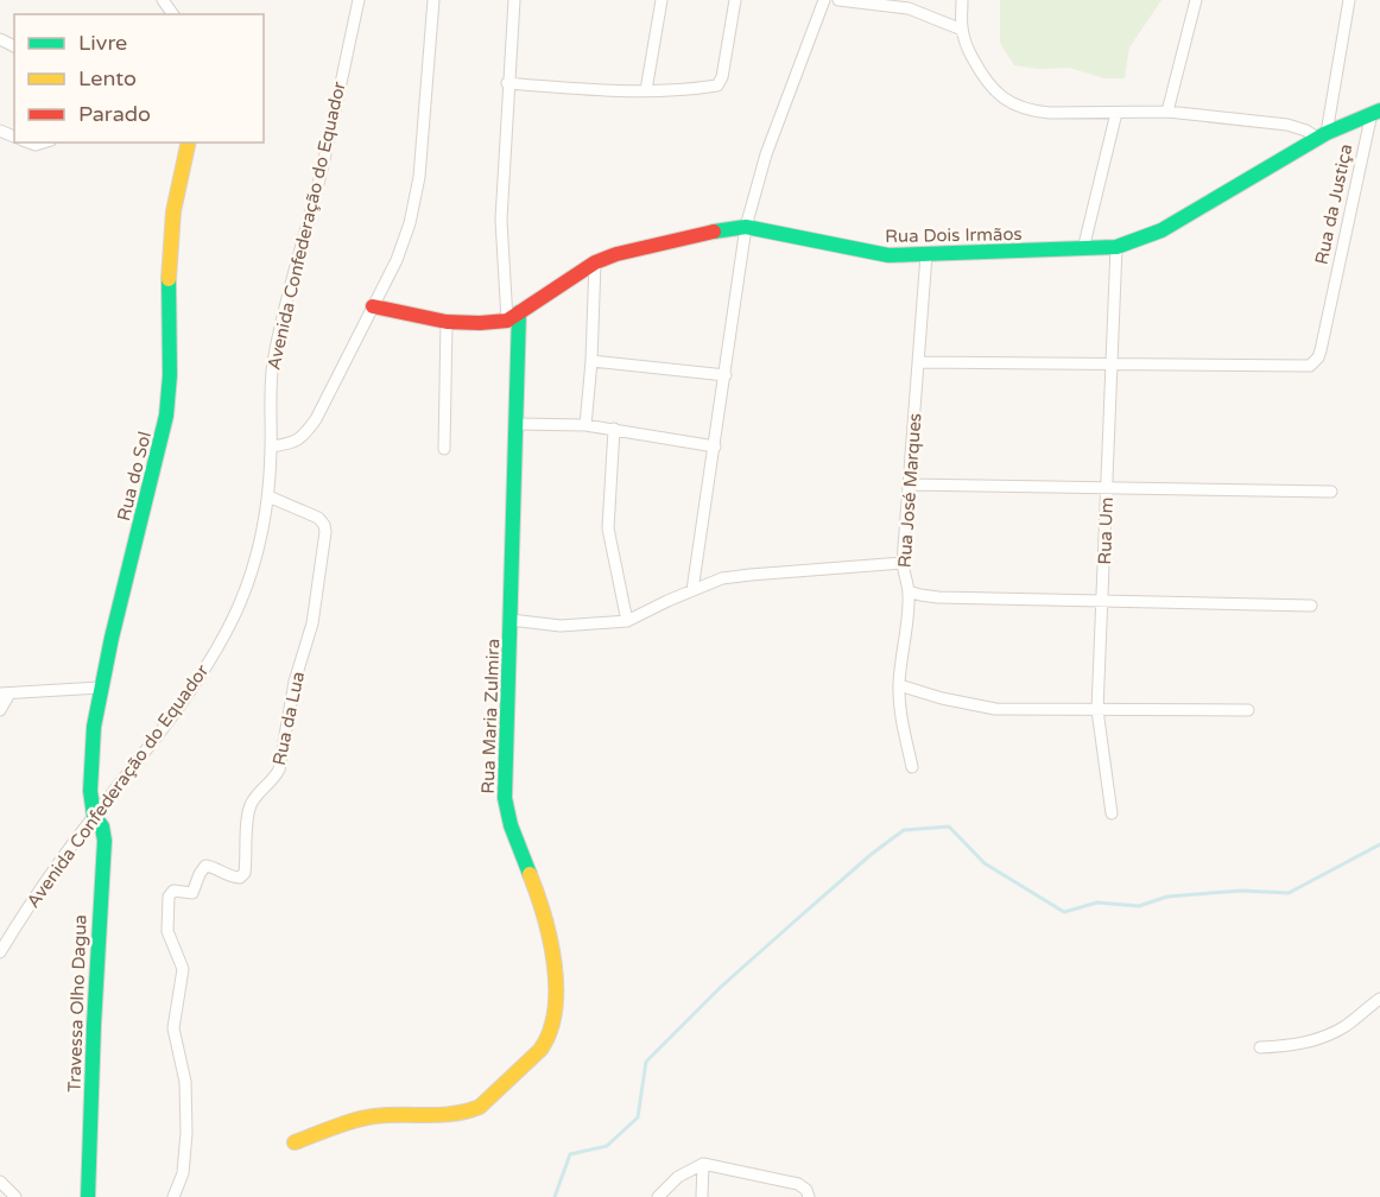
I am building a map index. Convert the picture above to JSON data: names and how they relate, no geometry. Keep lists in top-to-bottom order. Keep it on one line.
{"streets":{"street":["Rua da Justiça","Avenida Confederação do Equador","Rua Dois Irmãos","Rua do Sol","Rua José Marques","Rua Um","Rua Maria Zulmira","Rua da Lua","Travessa Olho Dagua"]},"crossings":[["Rua da Justiça","Rua Dois Irmãos"],["Rua da Justiça","Rua Um"],["Avenida Confederação do Equador","Rua do Sol"],["Avenida Confederação do Equador","Rua da Lua"],["Avenida Confederação do Equador","Travessa Olho Dagua"],["Rua Dois Irmãos","Rua José Marques"],["Rua Dois Irmãos","Rua Um"],["Rua Dois Irmãos","Rua Maria Zulmira"],["Rua do Sol","Travessa Olho Dagua"]],"legend":["Livre","Lento","Parado"]}
